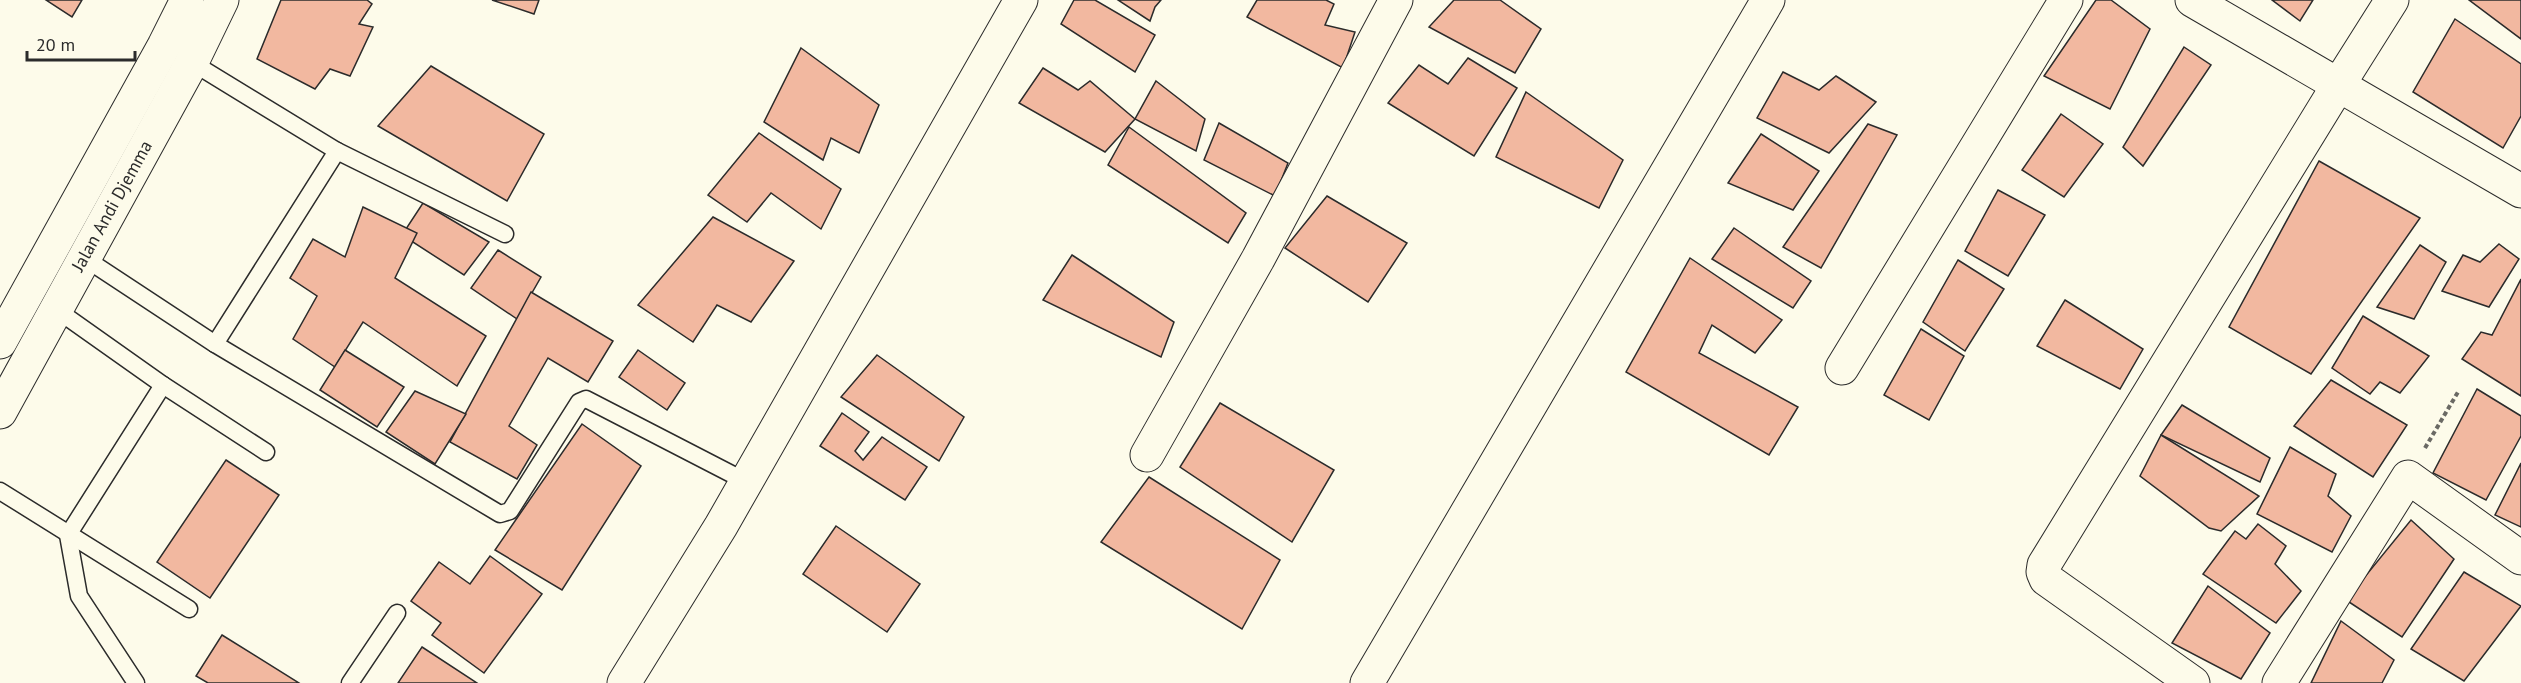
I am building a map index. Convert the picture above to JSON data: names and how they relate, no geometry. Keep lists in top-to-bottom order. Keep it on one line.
{"streets":{"main road":["Jalan Andi Djemma"]},"scale_bar":"20 m"}
